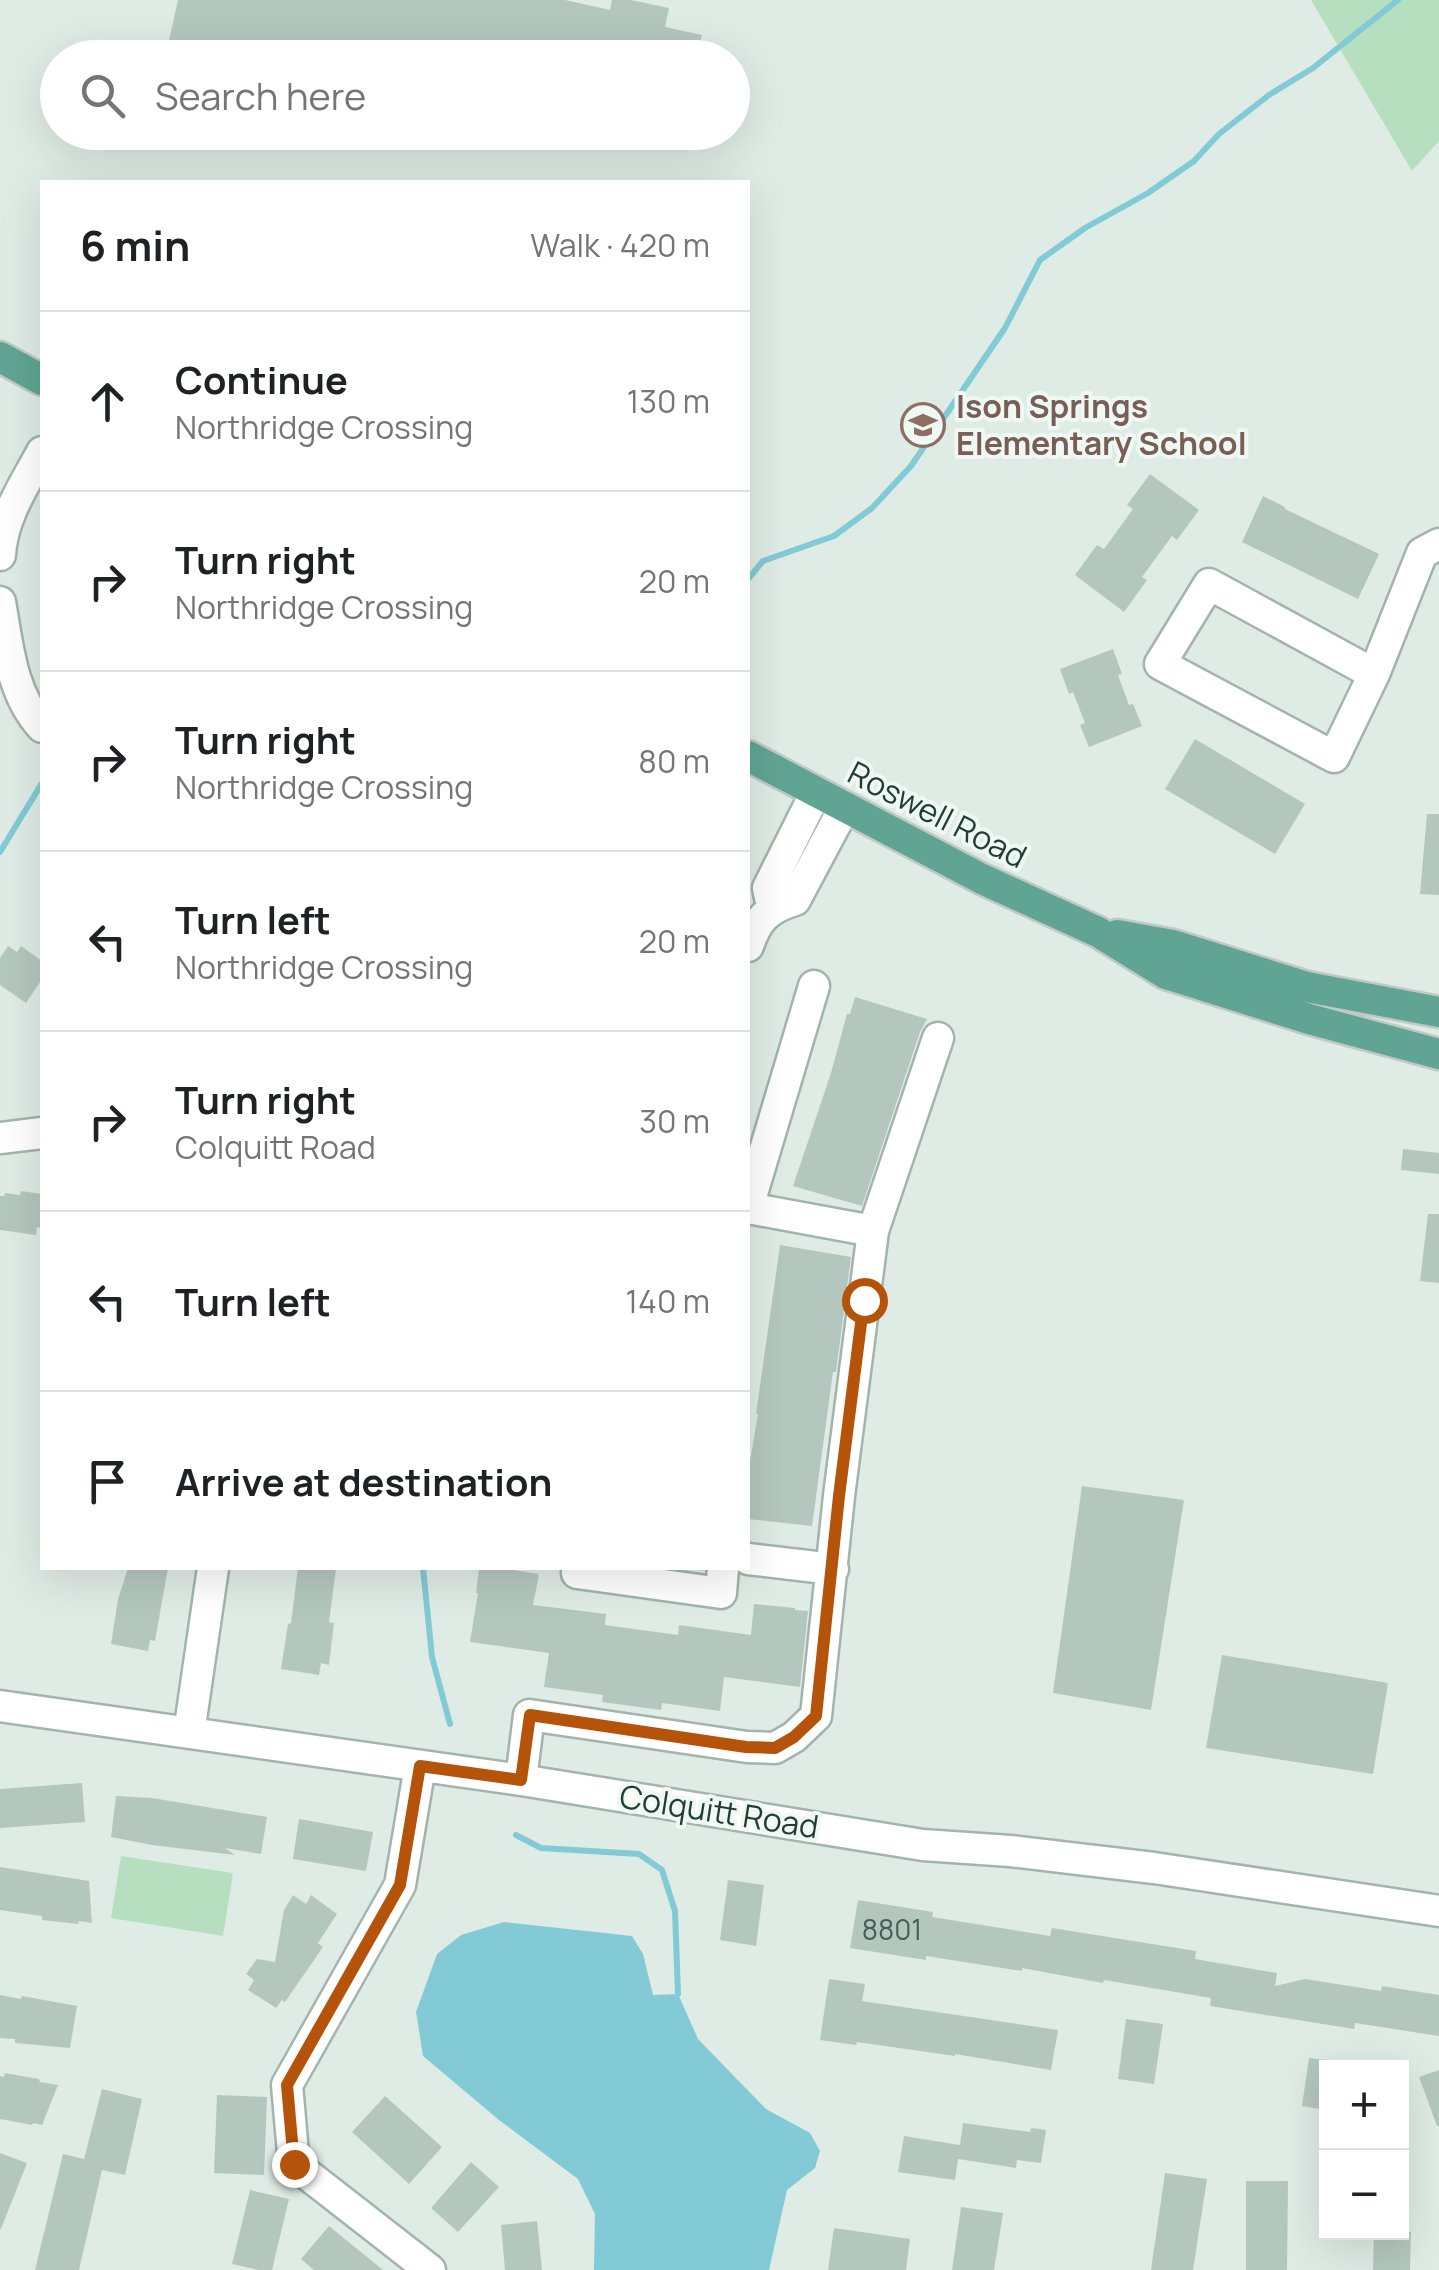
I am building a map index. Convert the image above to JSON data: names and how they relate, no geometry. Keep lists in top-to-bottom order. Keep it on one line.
{"streets":{"main road":["Roswell Road"],"street":["Colquitt Road"]},"places":{"school or university":["Ison Springs Elementary School"]},"house_numbers":["8801"],"page":{"search":"Search here","heading":["6 min","Walk · 420 m"],"list":[["Continue","Northridge Crossing","130 m"],["Turn right","Northridge Crossing","20 m"],["Turn right","Northridge Crossing","80 m"],["Turn left","Northridge Crossing","20 m"],["Turn right","Colquitt Road","30 m"],["Turn left","140 m"],"Arrive at destination"],"map_buttons":["+","−"]}}
